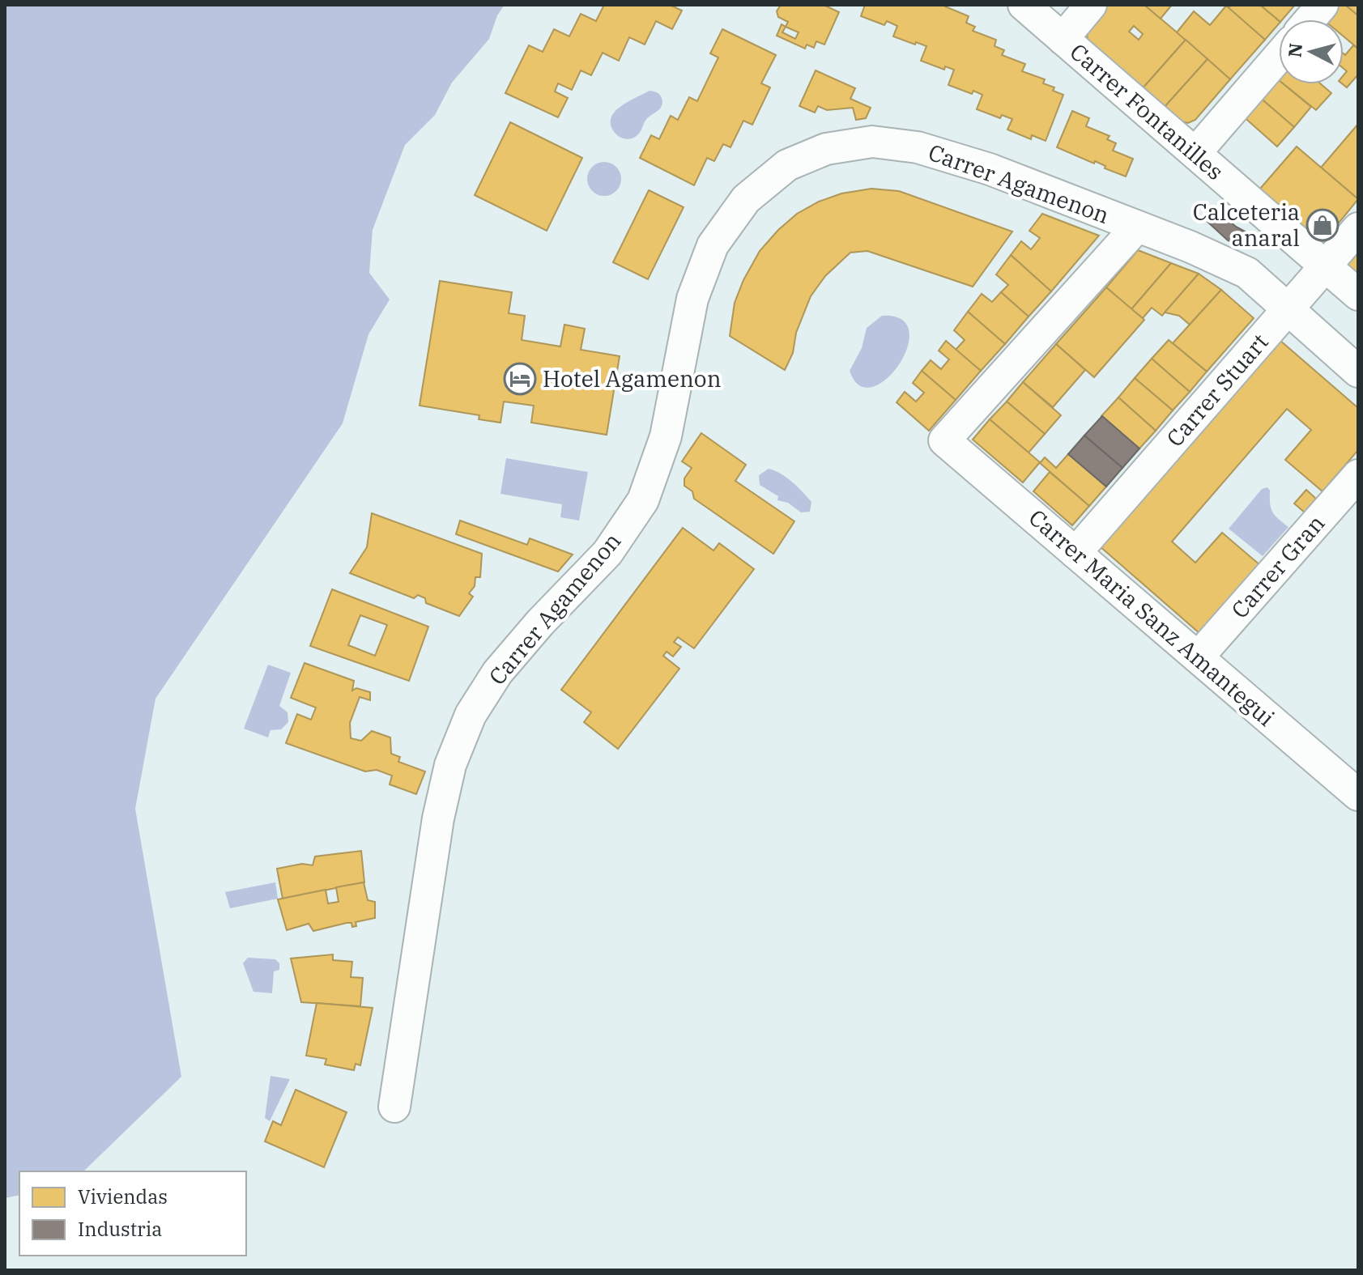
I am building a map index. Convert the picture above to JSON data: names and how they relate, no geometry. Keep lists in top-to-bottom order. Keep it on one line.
{"streets":{"street":["Carrer Fontanilles","Carrer Agamenon","Carrer Stuart","Carrer Gran","Carrer Maria Sanz Amantegui"]},"crossings":[["Carrer Fontanilles","Carrer Agamenon"],["Carrer Fontanilles","Carrer Stuart"],["Carrer Agamenon","Carrer Stuart"],["Carrer Agamenon","Carrer Maria Sanz Amantegui"],["Carrer Stuart","Carrer Maria Sanz Amantegui"],["Carrer Gran","Carrer Maria Sanz Amantegui"]],"places":{"shop":["Calceteria anaral"],"hotel":["Hotel Agamenon"]},"legend":["Viviendas","Industria"],"north":"left"}
